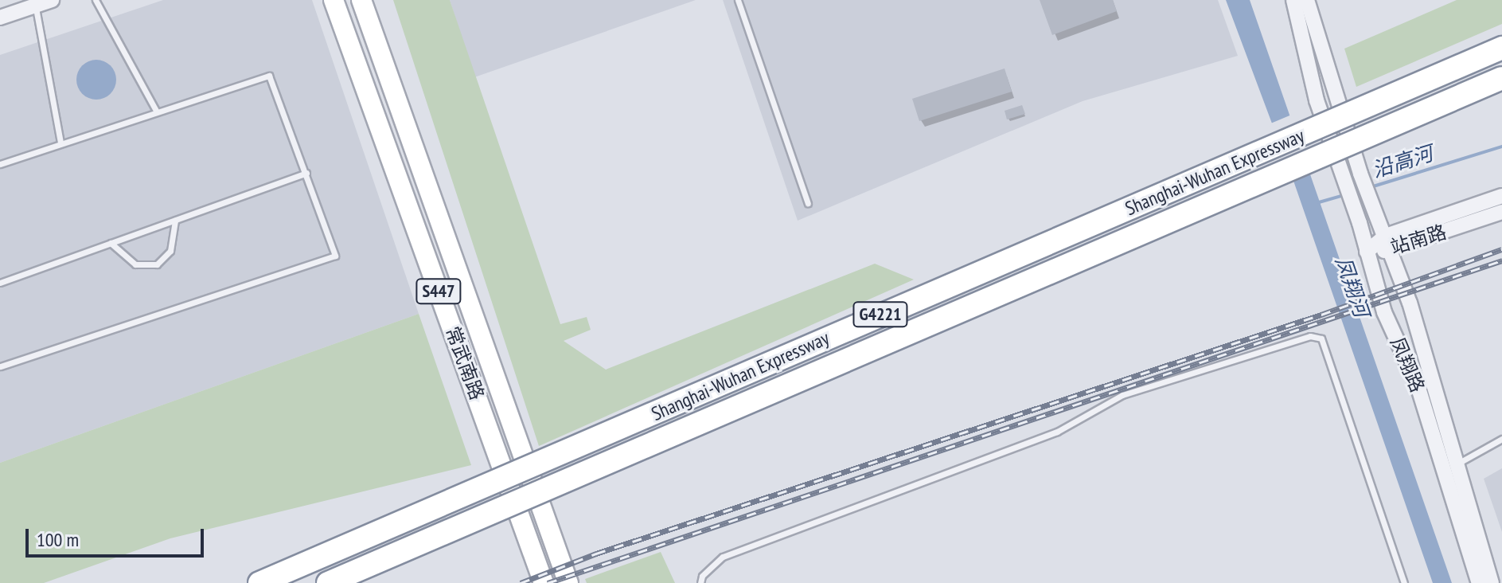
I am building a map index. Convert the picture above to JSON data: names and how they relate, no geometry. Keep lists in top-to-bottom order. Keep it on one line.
{"streets":{"highway":["Shanghai-Wuhan Expressway","G4221"],"main road":["S447","常武南路"],"street":["站南路","凤翔路"]},"crossings":[["站南路","凤翔路"]],"water":["沿高河","凤翔河"],"scale_bar":"100 m"}
